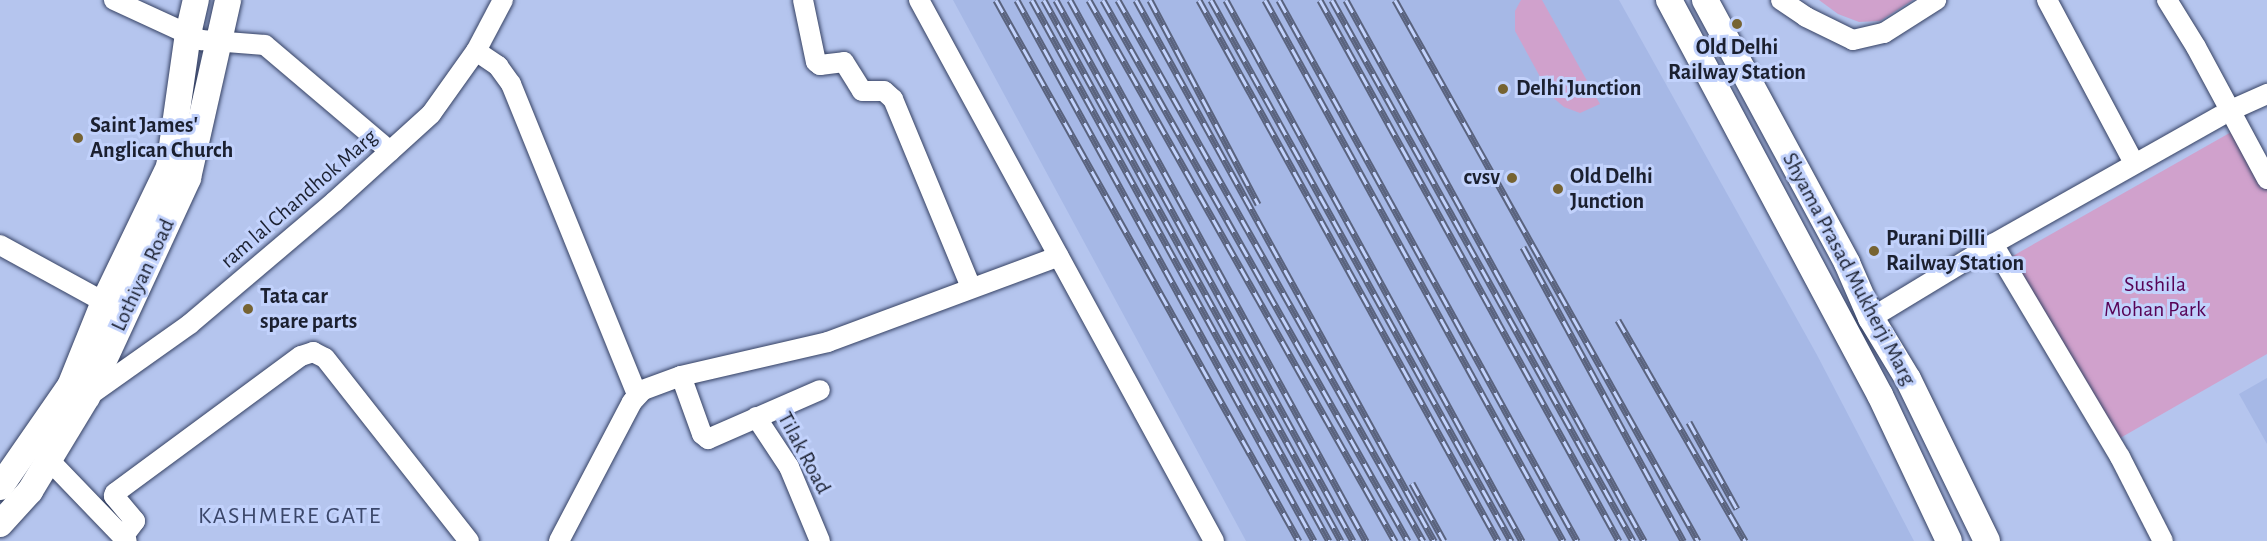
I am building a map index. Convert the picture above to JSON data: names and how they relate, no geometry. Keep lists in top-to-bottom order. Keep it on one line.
{"streets":{"main road":["Shyama Prasad Mukherji Marg","Lothiyan Road"],"street":["ram lal Chandhok Marg","Tilak Road"]},"crossings":[["ram lal Chandhok Marg","Lothiyan Road"]],"districts":["KASHMERE GATE"],"parks":["Sushila Mohan Park"],"places":["Old Delhi Railway Station","Delhi Junction","Saint James' Anglican Church","cvsv","Old Delhi Junction","Purani Dilli Railway Station","Tata car spare parts"]}
